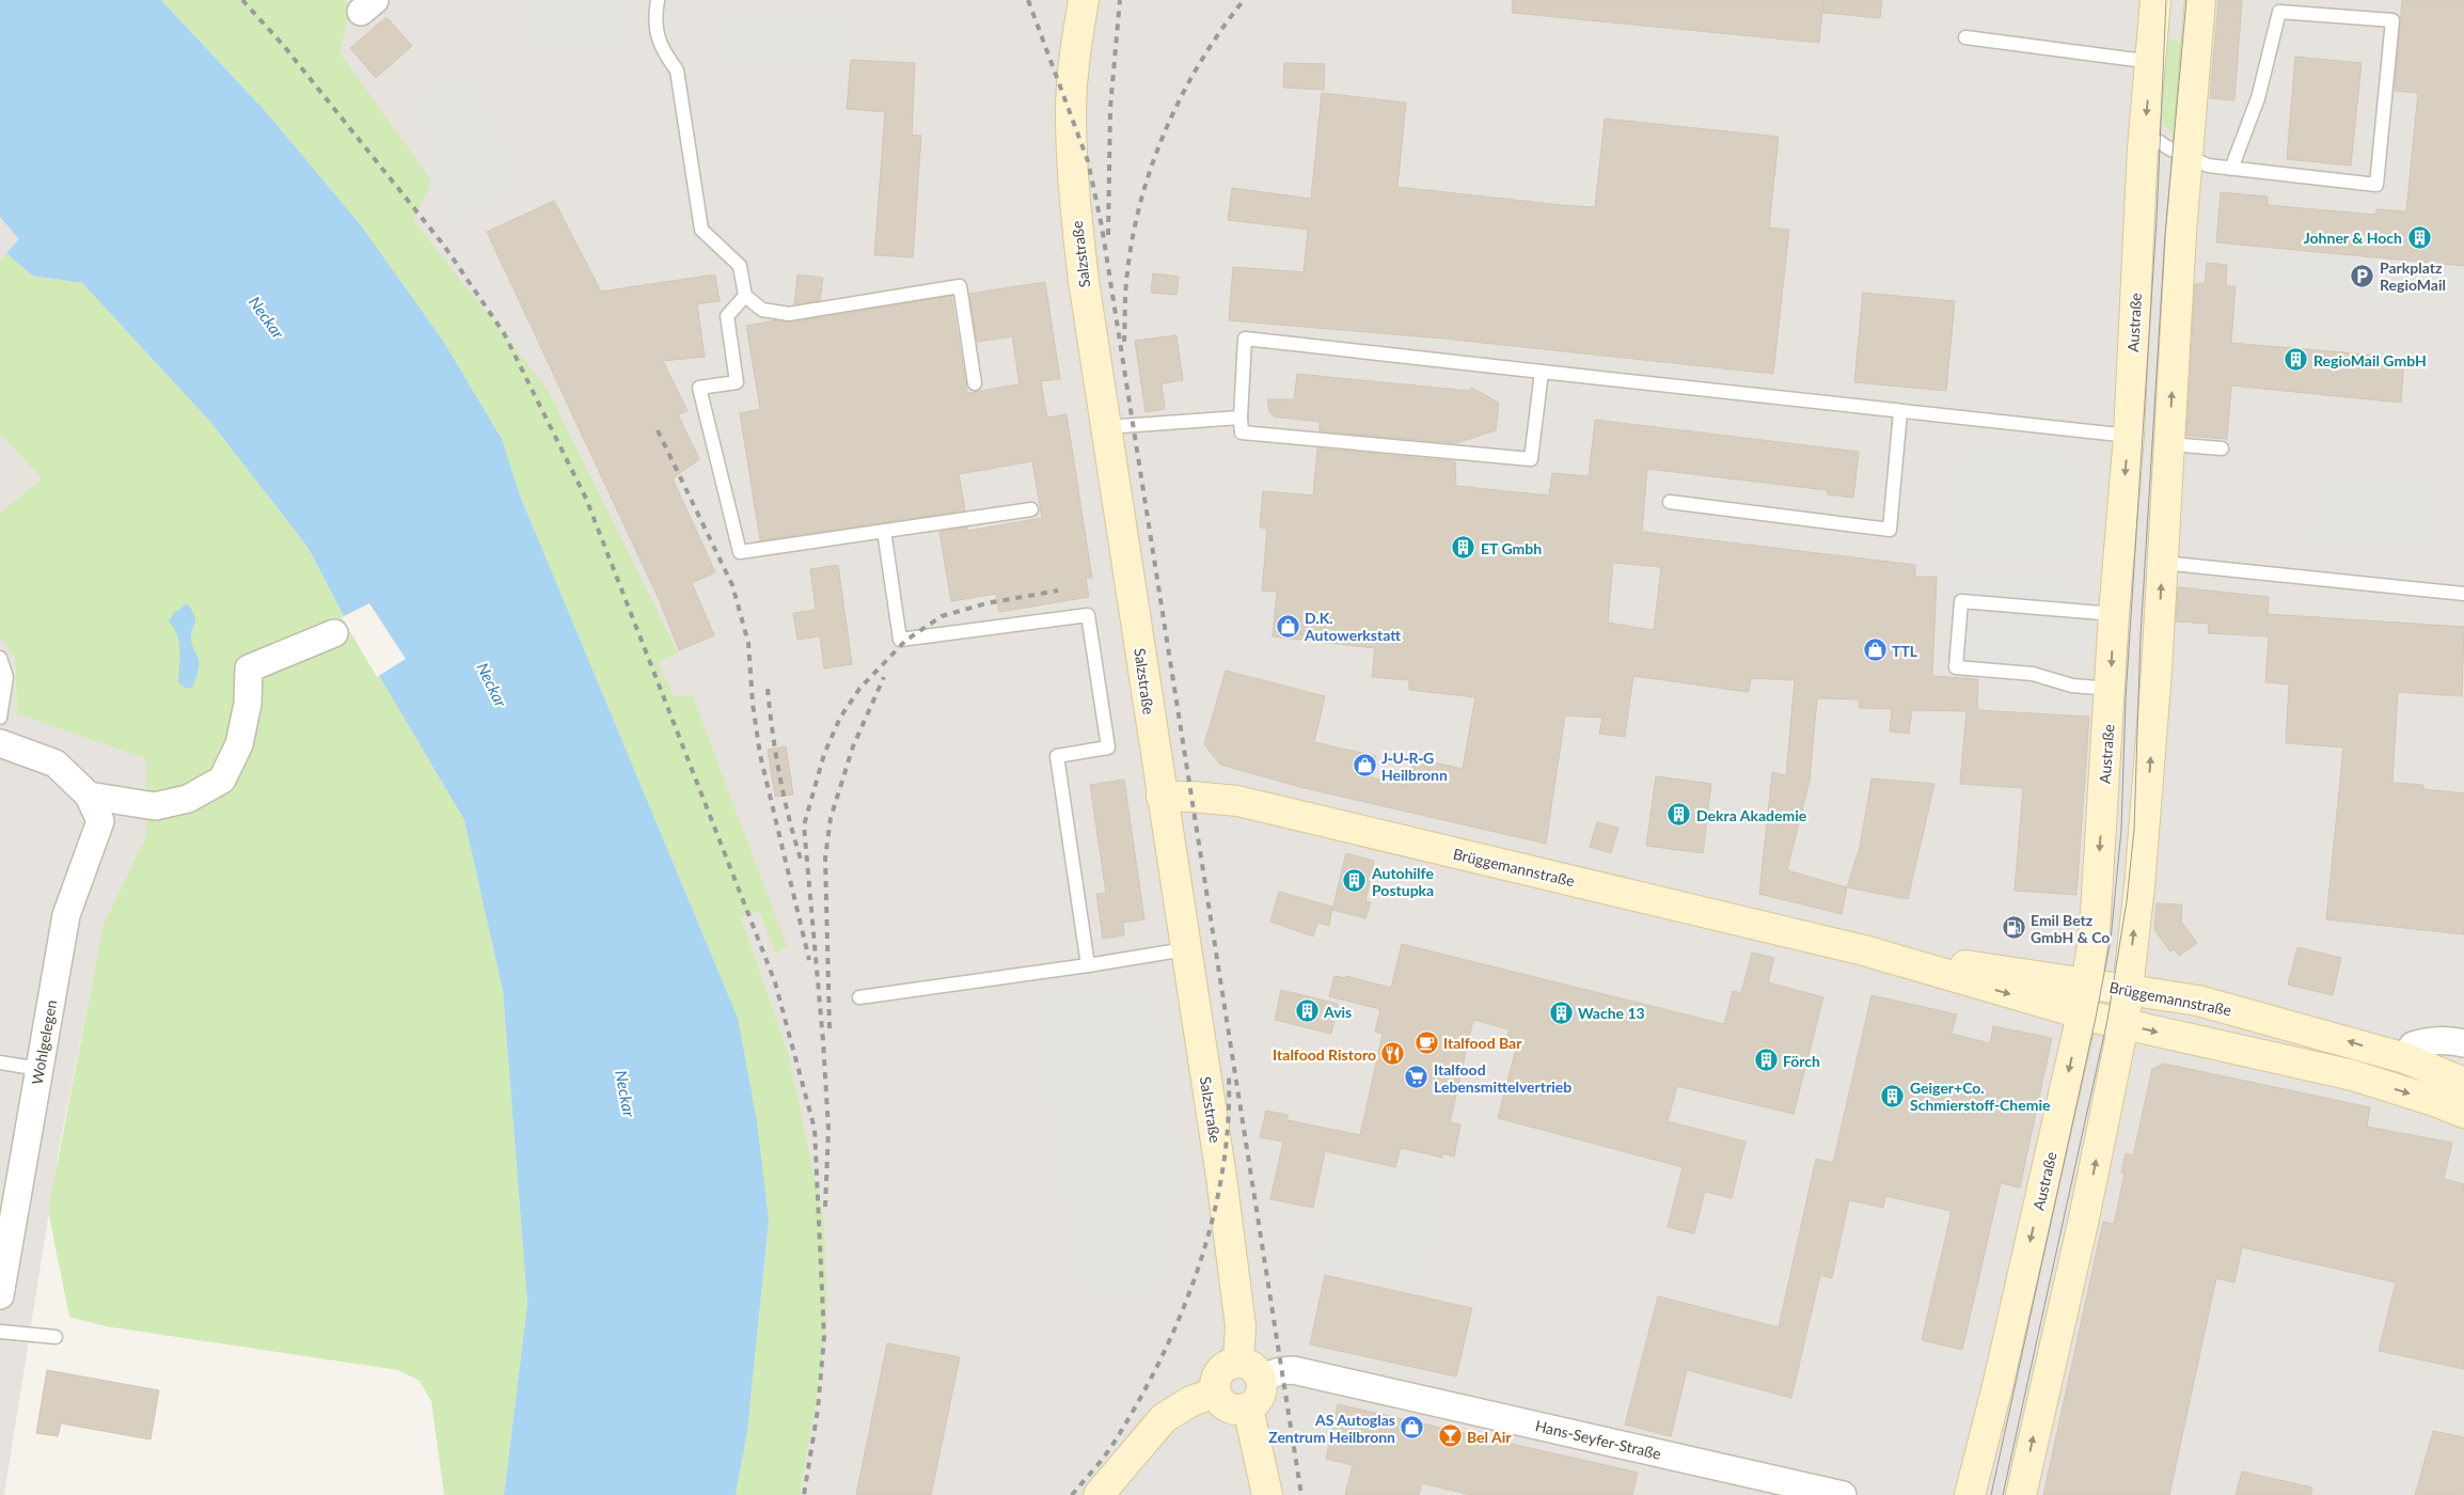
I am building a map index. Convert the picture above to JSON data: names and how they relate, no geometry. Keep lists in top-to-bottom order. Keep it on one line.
{"streets":{"main road":["Salzstraße","Austraße","Brüggemannstraße"],"street":["Wohlgelegen","Hans-Seyfer-Straße"]},"crossings":[["Salzstraße","Brüggemannstraße"],["Salzstraße","Hans-Seyfer-Straße"],["Austraße","Brüggemannstraße"]],"water":["Neckar"],"places":{"building":["Johner & Hoch","RegioMail GmbH","ET Gmbh","Dekra Akademie","Autohilfe Postupka","Avis","Wache 13","Förch","Geiger+Co. Schmierstoff-Chemie"],"parking":["Parkplatz RegioMail"],"shop":["D.K. Autowerkstatt","TTL","J⁃U⁃R⁃G Heilbronn","AS Autoglas Zentrum Heilbronn"],"fuel station":["Emil Betz GmbH & Co"],"cafe":["Italfood Bar"],"restaurant":["Italfood Ristoro"],"supermarket":["Italfood Lebensmittelvertrieb"],"bar":["Bel Air"]}}
